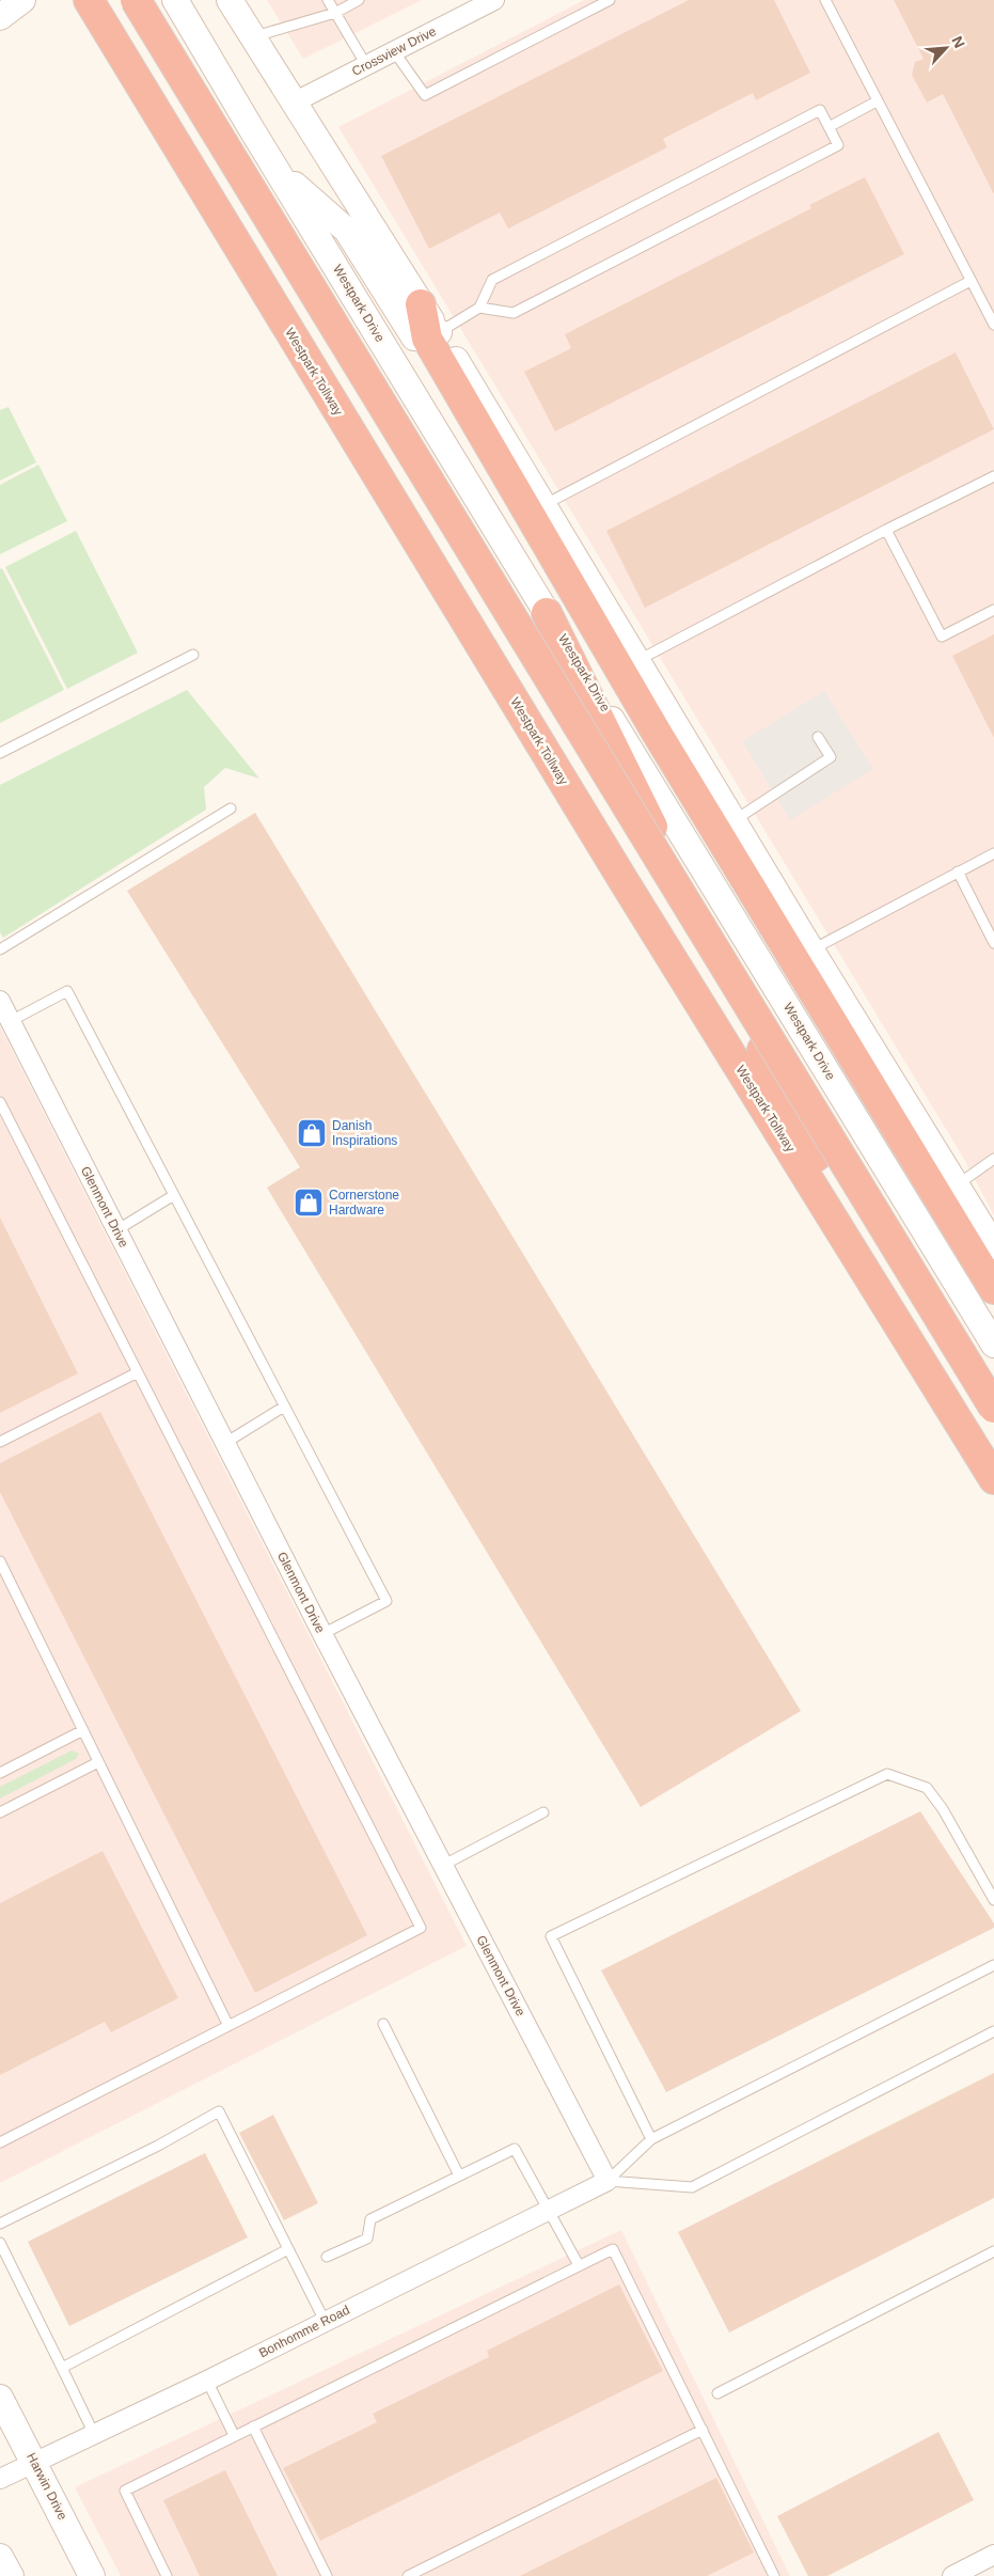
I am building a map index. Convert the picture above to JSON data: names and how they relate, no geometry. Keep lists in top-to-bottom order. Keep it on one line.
{"streets":{"highway":["Westpark Tollway"],"main road":["Westpark Drive","Harwin Drive"],"street":["Crossview Drive","Glenmont Drive","Bonhomme Road"]},"crossings":[["Glenmont Drive","Bonhomme Road"],["Bonhomme Road","Harwin Drive"]],"places":{"shop":["Danish Inspirations","Cornerstone Hardware"]},"north":"top right"}
